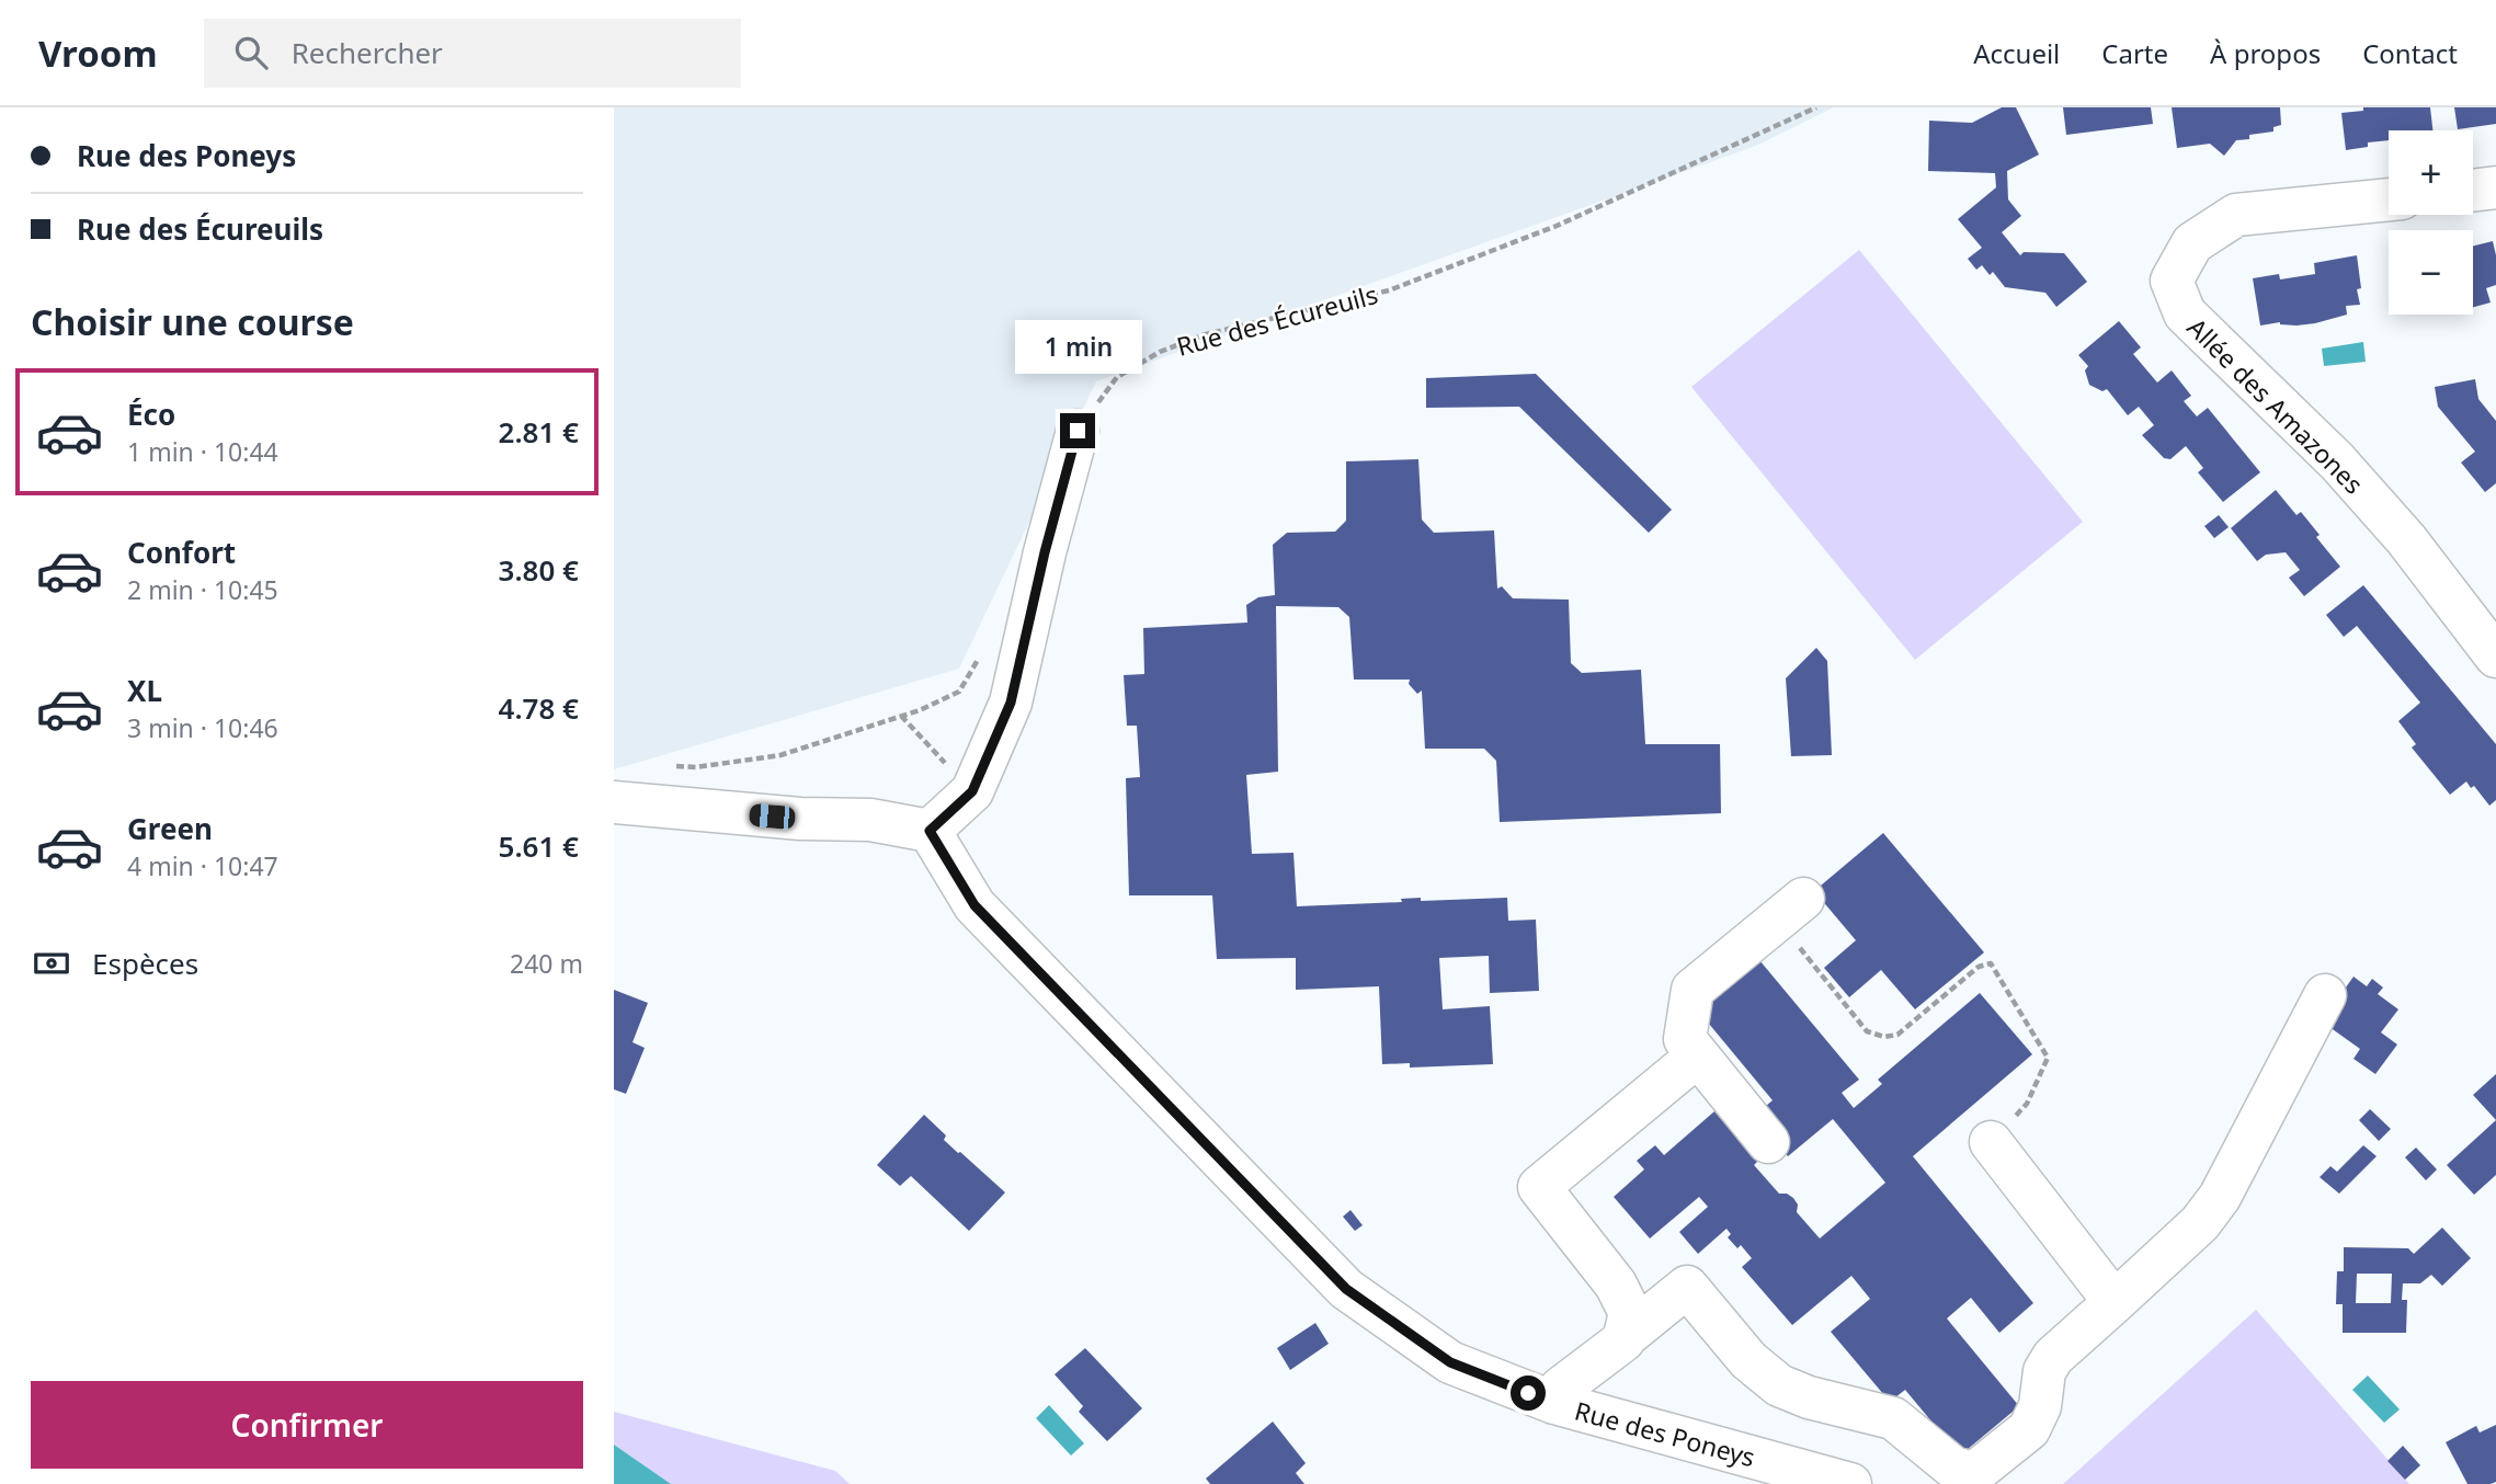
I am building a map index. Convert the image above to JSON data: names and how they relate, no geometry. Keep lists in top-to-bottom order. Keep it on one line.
{"streets":{"street":["Allée des Amazones","Rue des Poneys"],"path":["Rue des Écureuils"]},"page":{"header":"Vroom","search":"Rechercher","nav":["Accueil","Carte","À propos","Contact"],"banner":["Rue des Poneys","Rue des Écureuils"],"map_buttons":["+","−"],"heading":"Choisir une course","bubble":"1 min","list":[{"name":"Éco","note":"1 min · 10:44","value":"2.81 €"},{"name":"Confort","note":"2 min · 10:45","value":"3.80 €"},{"name":"XL","note":"3 min · 10:46","value":"4.78 €"},{"name":"Green","note":"4 min · 10:47","value":"5.61 €"}],"pay":["Espèces","240 m"],"buttons":"Confirmer"}}
